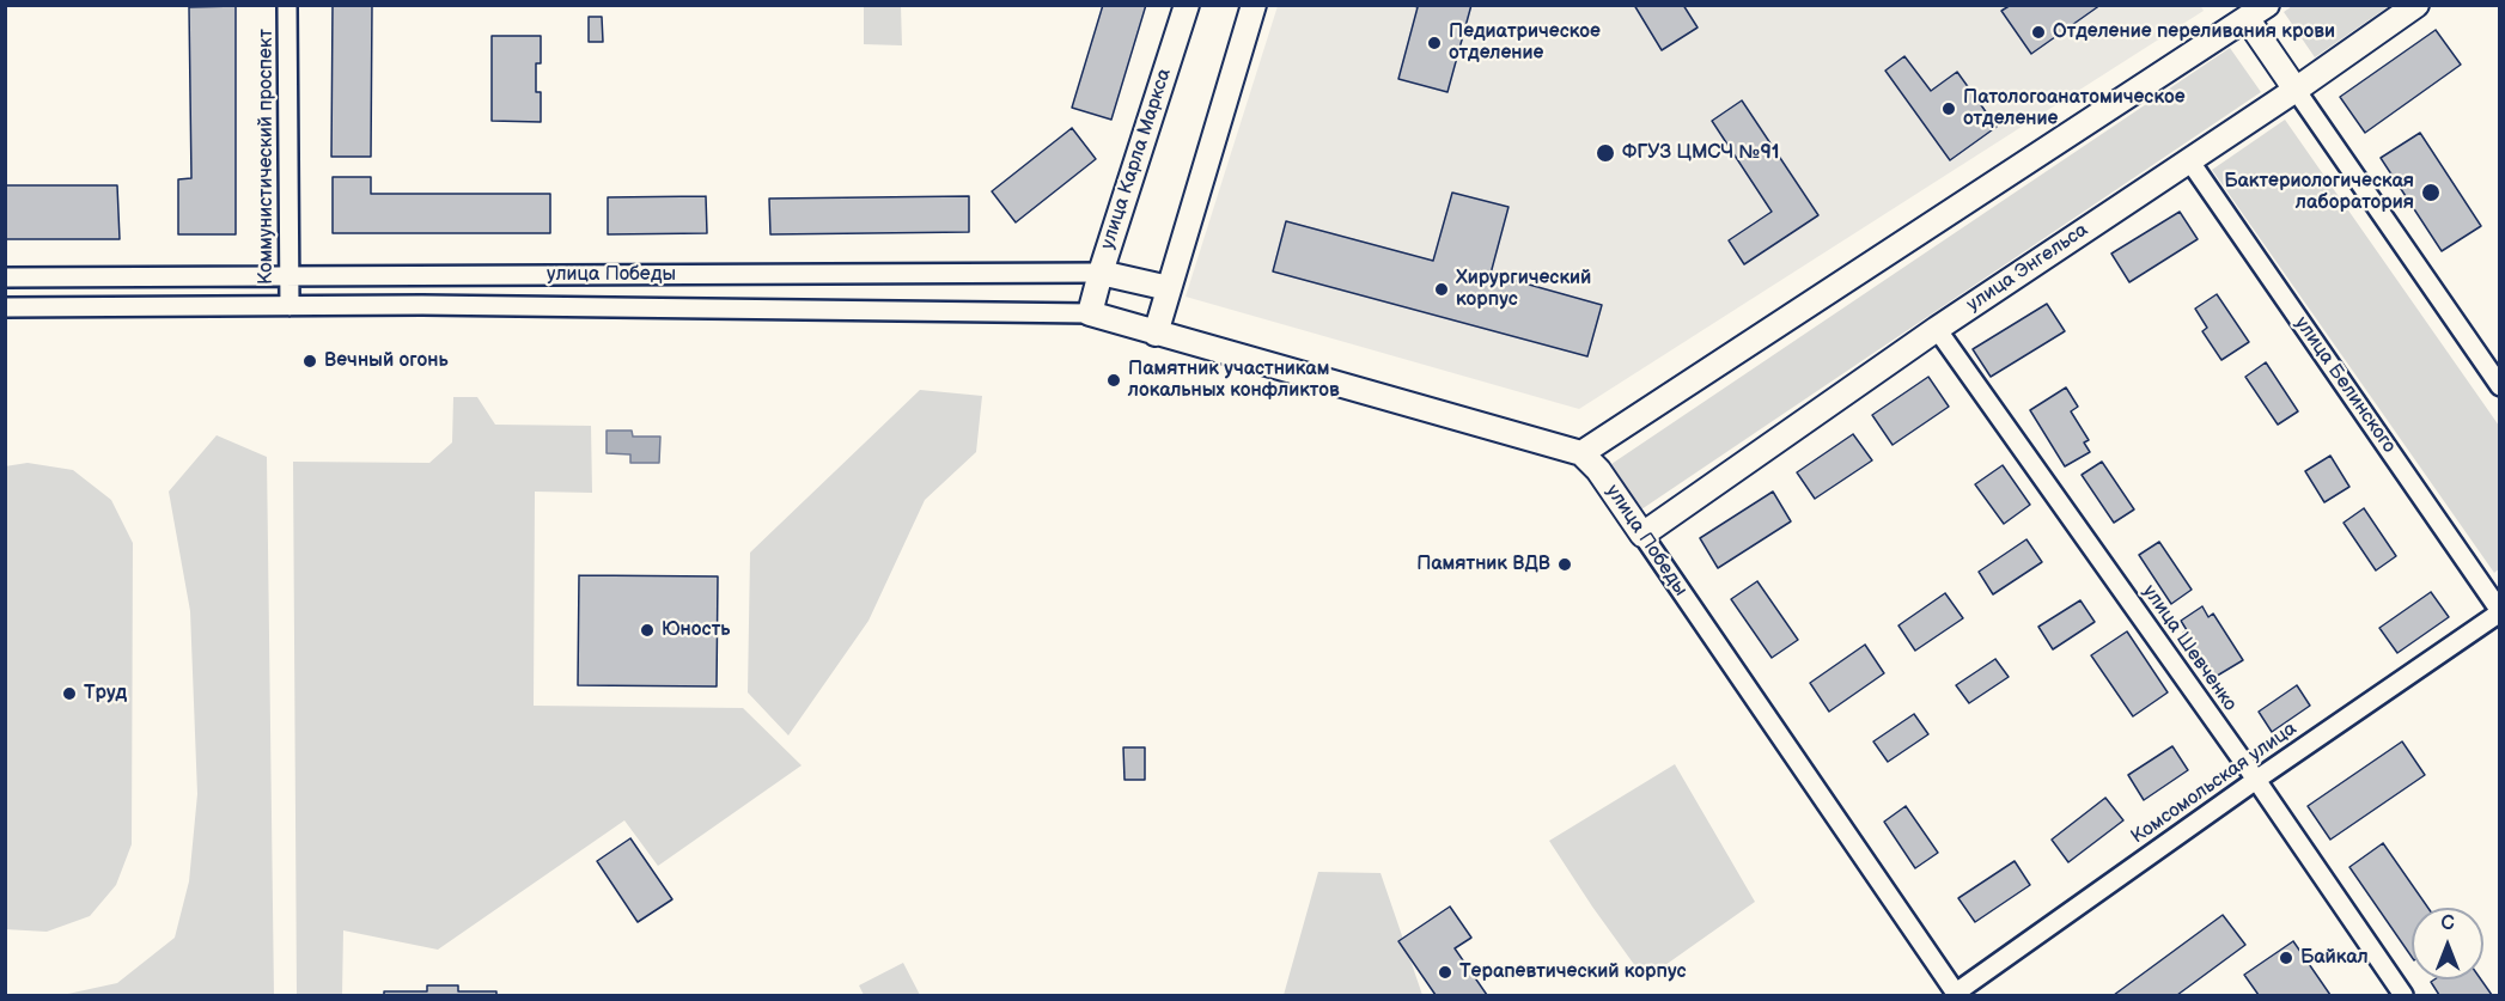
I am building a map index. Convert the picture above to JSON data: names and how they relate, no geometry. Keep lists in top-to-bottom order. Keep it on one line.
{"streets":{"main road":["улица Карла Маркса","улица Энгельса","улица Победы"],"street":["Коммунистический проспект","улица Белинского","улица Шевченко","Комсомольская улица"]},"crossings":[["Коммунистический проспект","улица Победы"],["улица Карла Маркса","улица Победы"],["улица Энгельса","улица Победы"],["улица Энгельса","улица Белинского"],["улица Энгельса","улица Шевченко"],["улица Победы","Комсомольская улица"],["улица Белинского","Комсомольская улица"],["улица Шевченко","Комсомольская улица"]],"places":["Отделение переливания крови","Педиатрическое отделение","Патологоанатомическое отделение","ФГУЗ ЦМСЧ №91","Бактериологическая лаборатория","Хирургический корпус","Вечный огонь","Памятник участникам локальных конфликтов","Памятник ВДВ","Юность","Труд","Байкал","Терапевтический корпус"],"north":"top"}
